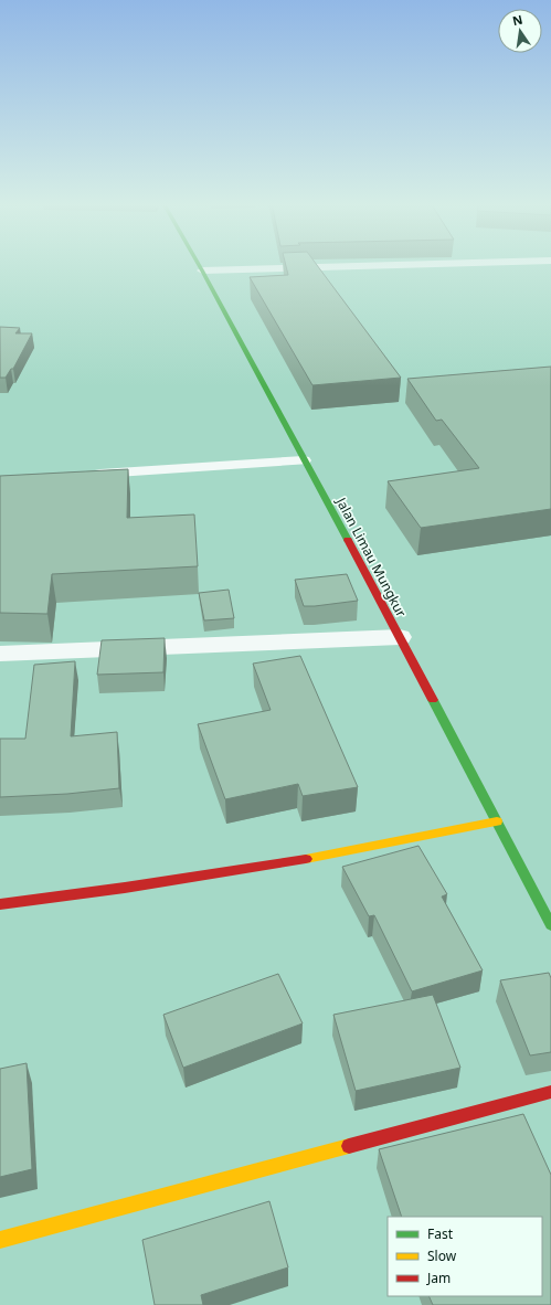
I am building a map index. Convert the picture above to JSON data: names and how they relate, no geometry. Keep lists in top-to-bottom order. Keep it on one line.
{"streets":{"street":["Jalan Limau Mungkur"]},"legend":["Fast","Slow","Jam"],"north":"top"}
